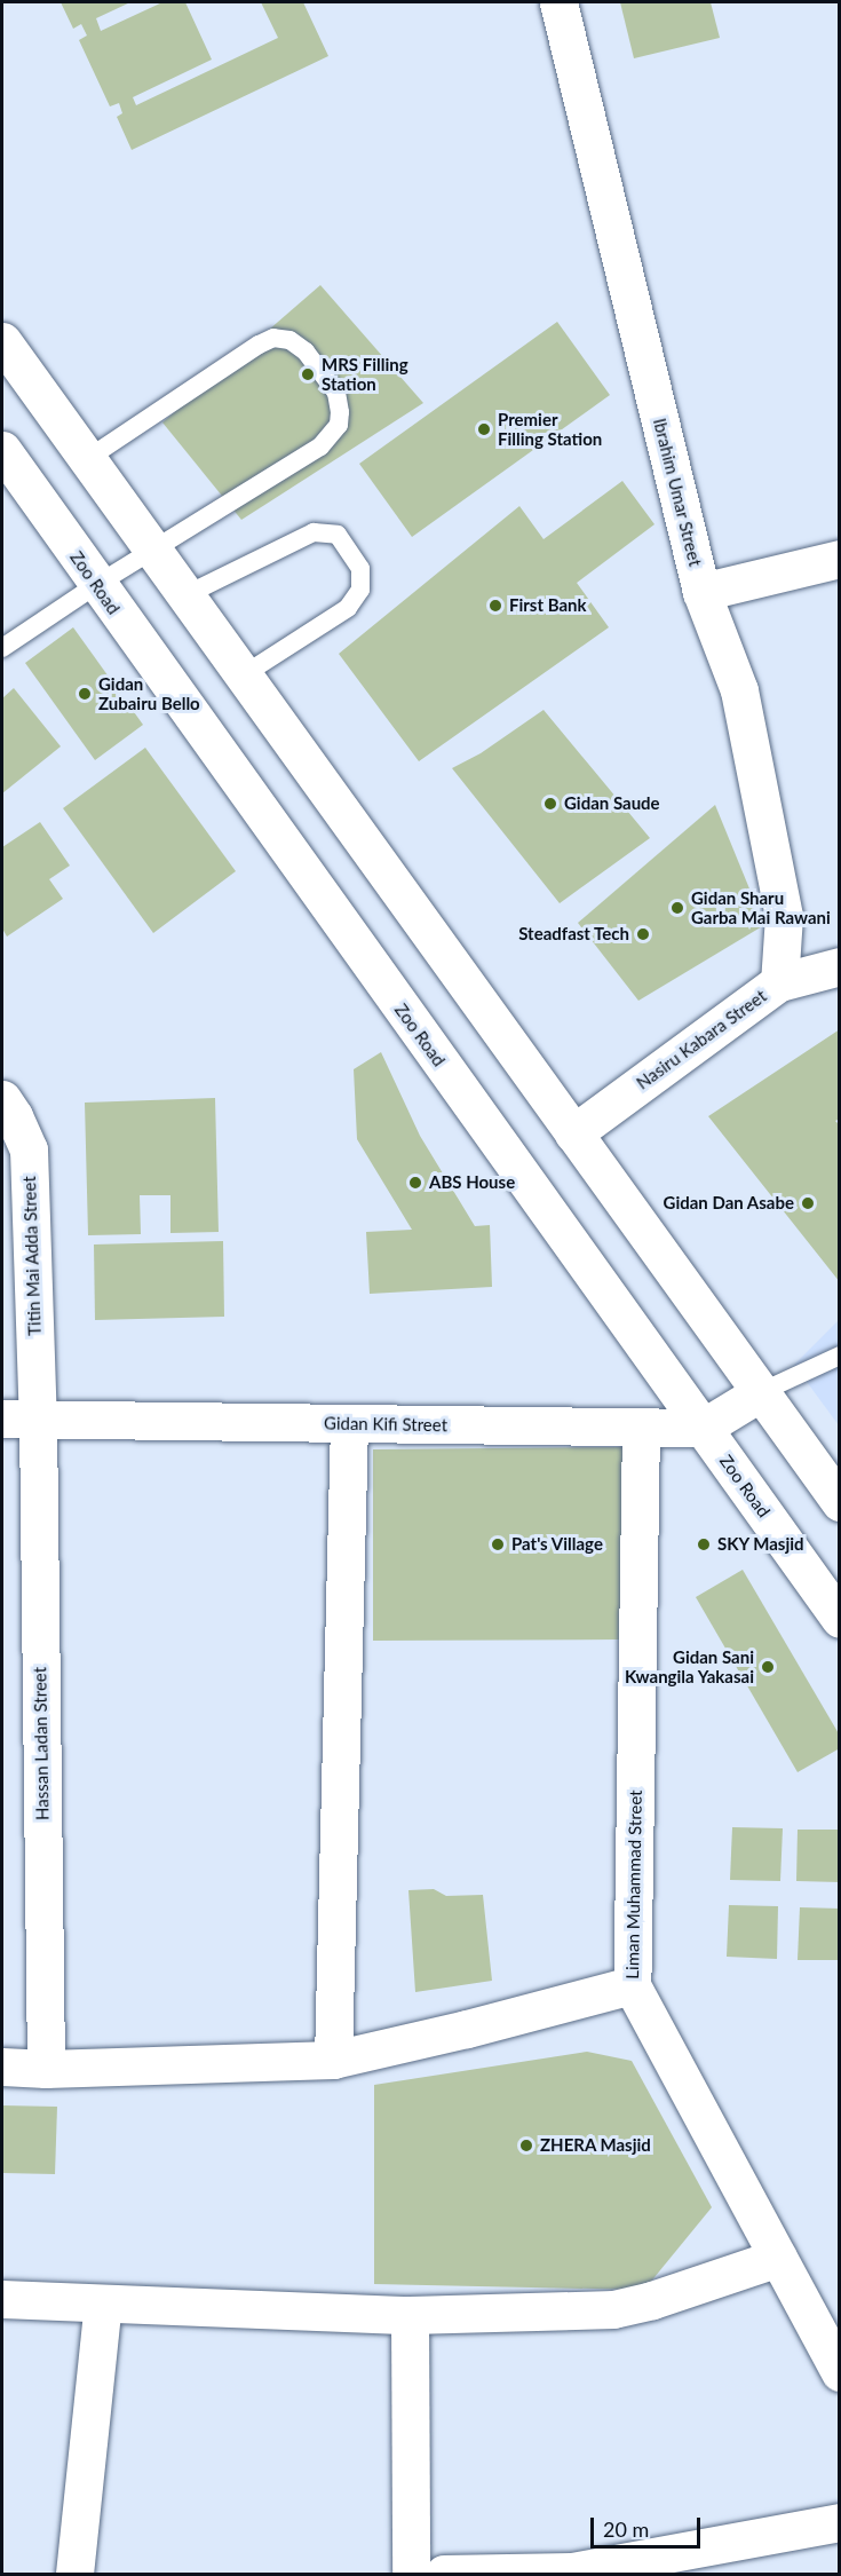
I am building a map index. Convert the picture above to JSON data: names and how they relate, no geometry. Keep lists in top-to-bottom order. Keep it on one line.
{"streets":{"street":["Ibrahim Umar Street","Zoo Road","Nasiru Kabara Street","Titin Mai Adda Street","Gidan Kifi Street","Hassan Ladan Street","Liman Muhammad Street"]},"crossings":[["Ibrahim Umar Street","Nasiru Kabara Street"],["Zoo Road","Gidan Kifi Street"],["Titin Mai Adda Street","Gidan Kifi Street"],["Titin Mai Adda Street","Hassan Ladan Street"],["Gidan Kifi Street","Hassan Ladan Street"],["Gidan Kifi Street","Liman Muhammad Street"]],"places":["MRS Filling Station","Premier Filling Station","First Bank","Gidan Zubairu Bello","Gidan Saude","Gidan Sharu Garba Mai Rawani","Steadfast Tech","ABS House","Gidan Dan Asabe","Pat's Village","SKY Masjid","Gidan Sani Kwangila Yakasai","ZHERA Masjid"],"scale_bar":"20 m"}
